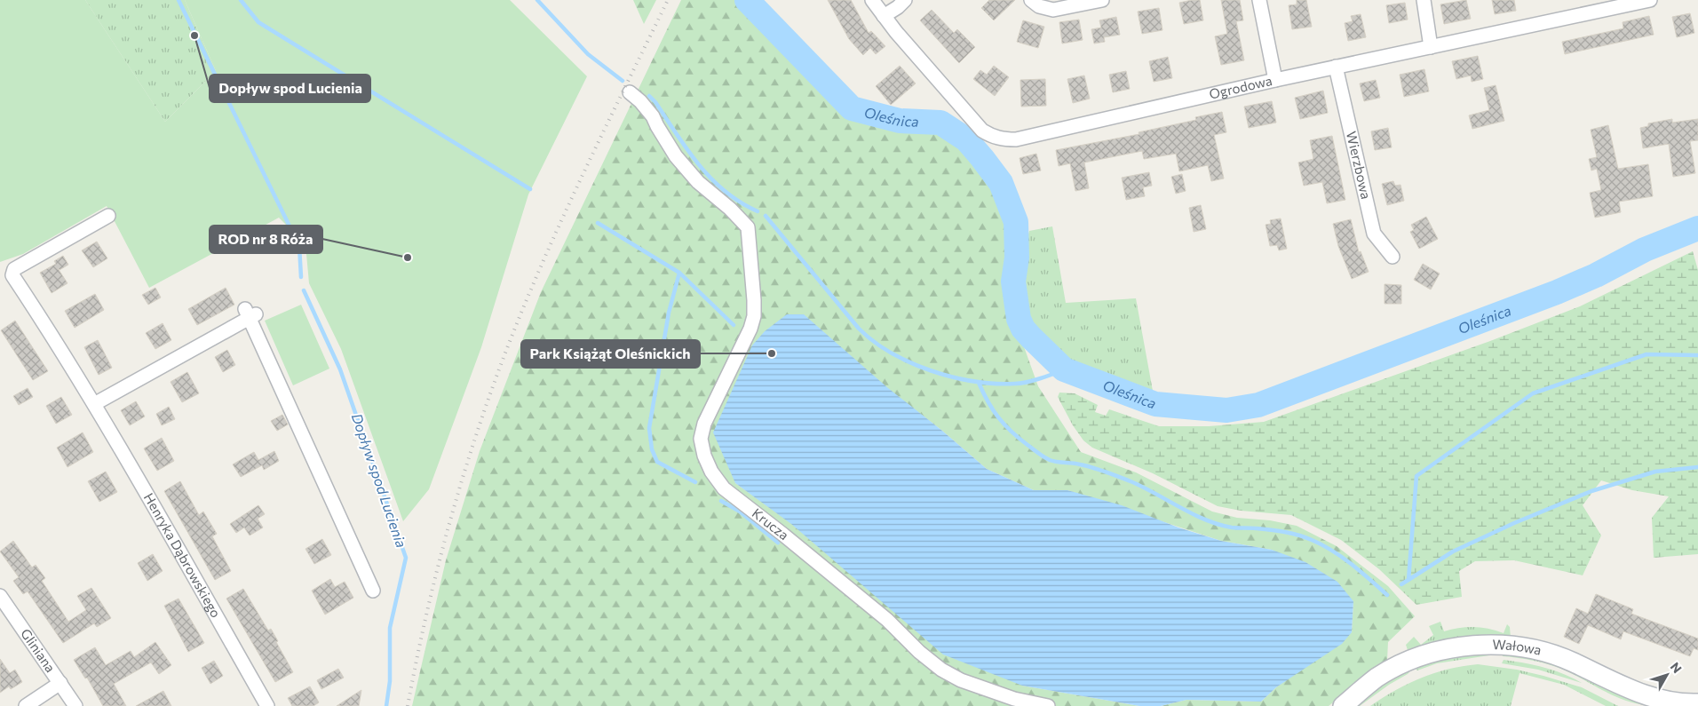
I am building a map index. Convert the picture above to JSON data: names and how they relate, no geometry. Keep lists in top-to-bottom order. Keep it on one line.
{"streets":{"street":["Ogrodowa","Wierzbowa","Krucza","Henryka Dąbrowskiego","Wałowa","Gliniana"]},"crossings":[["Ogrodowa","Wierzbowa"]],"water":["Oleśnica","Dopływ spod Lucienia"],"places":["Dopływ spod Lucienia","ROD nr 8 Róża","Park Książąt Oleśnickich"],"north":"top right"}
